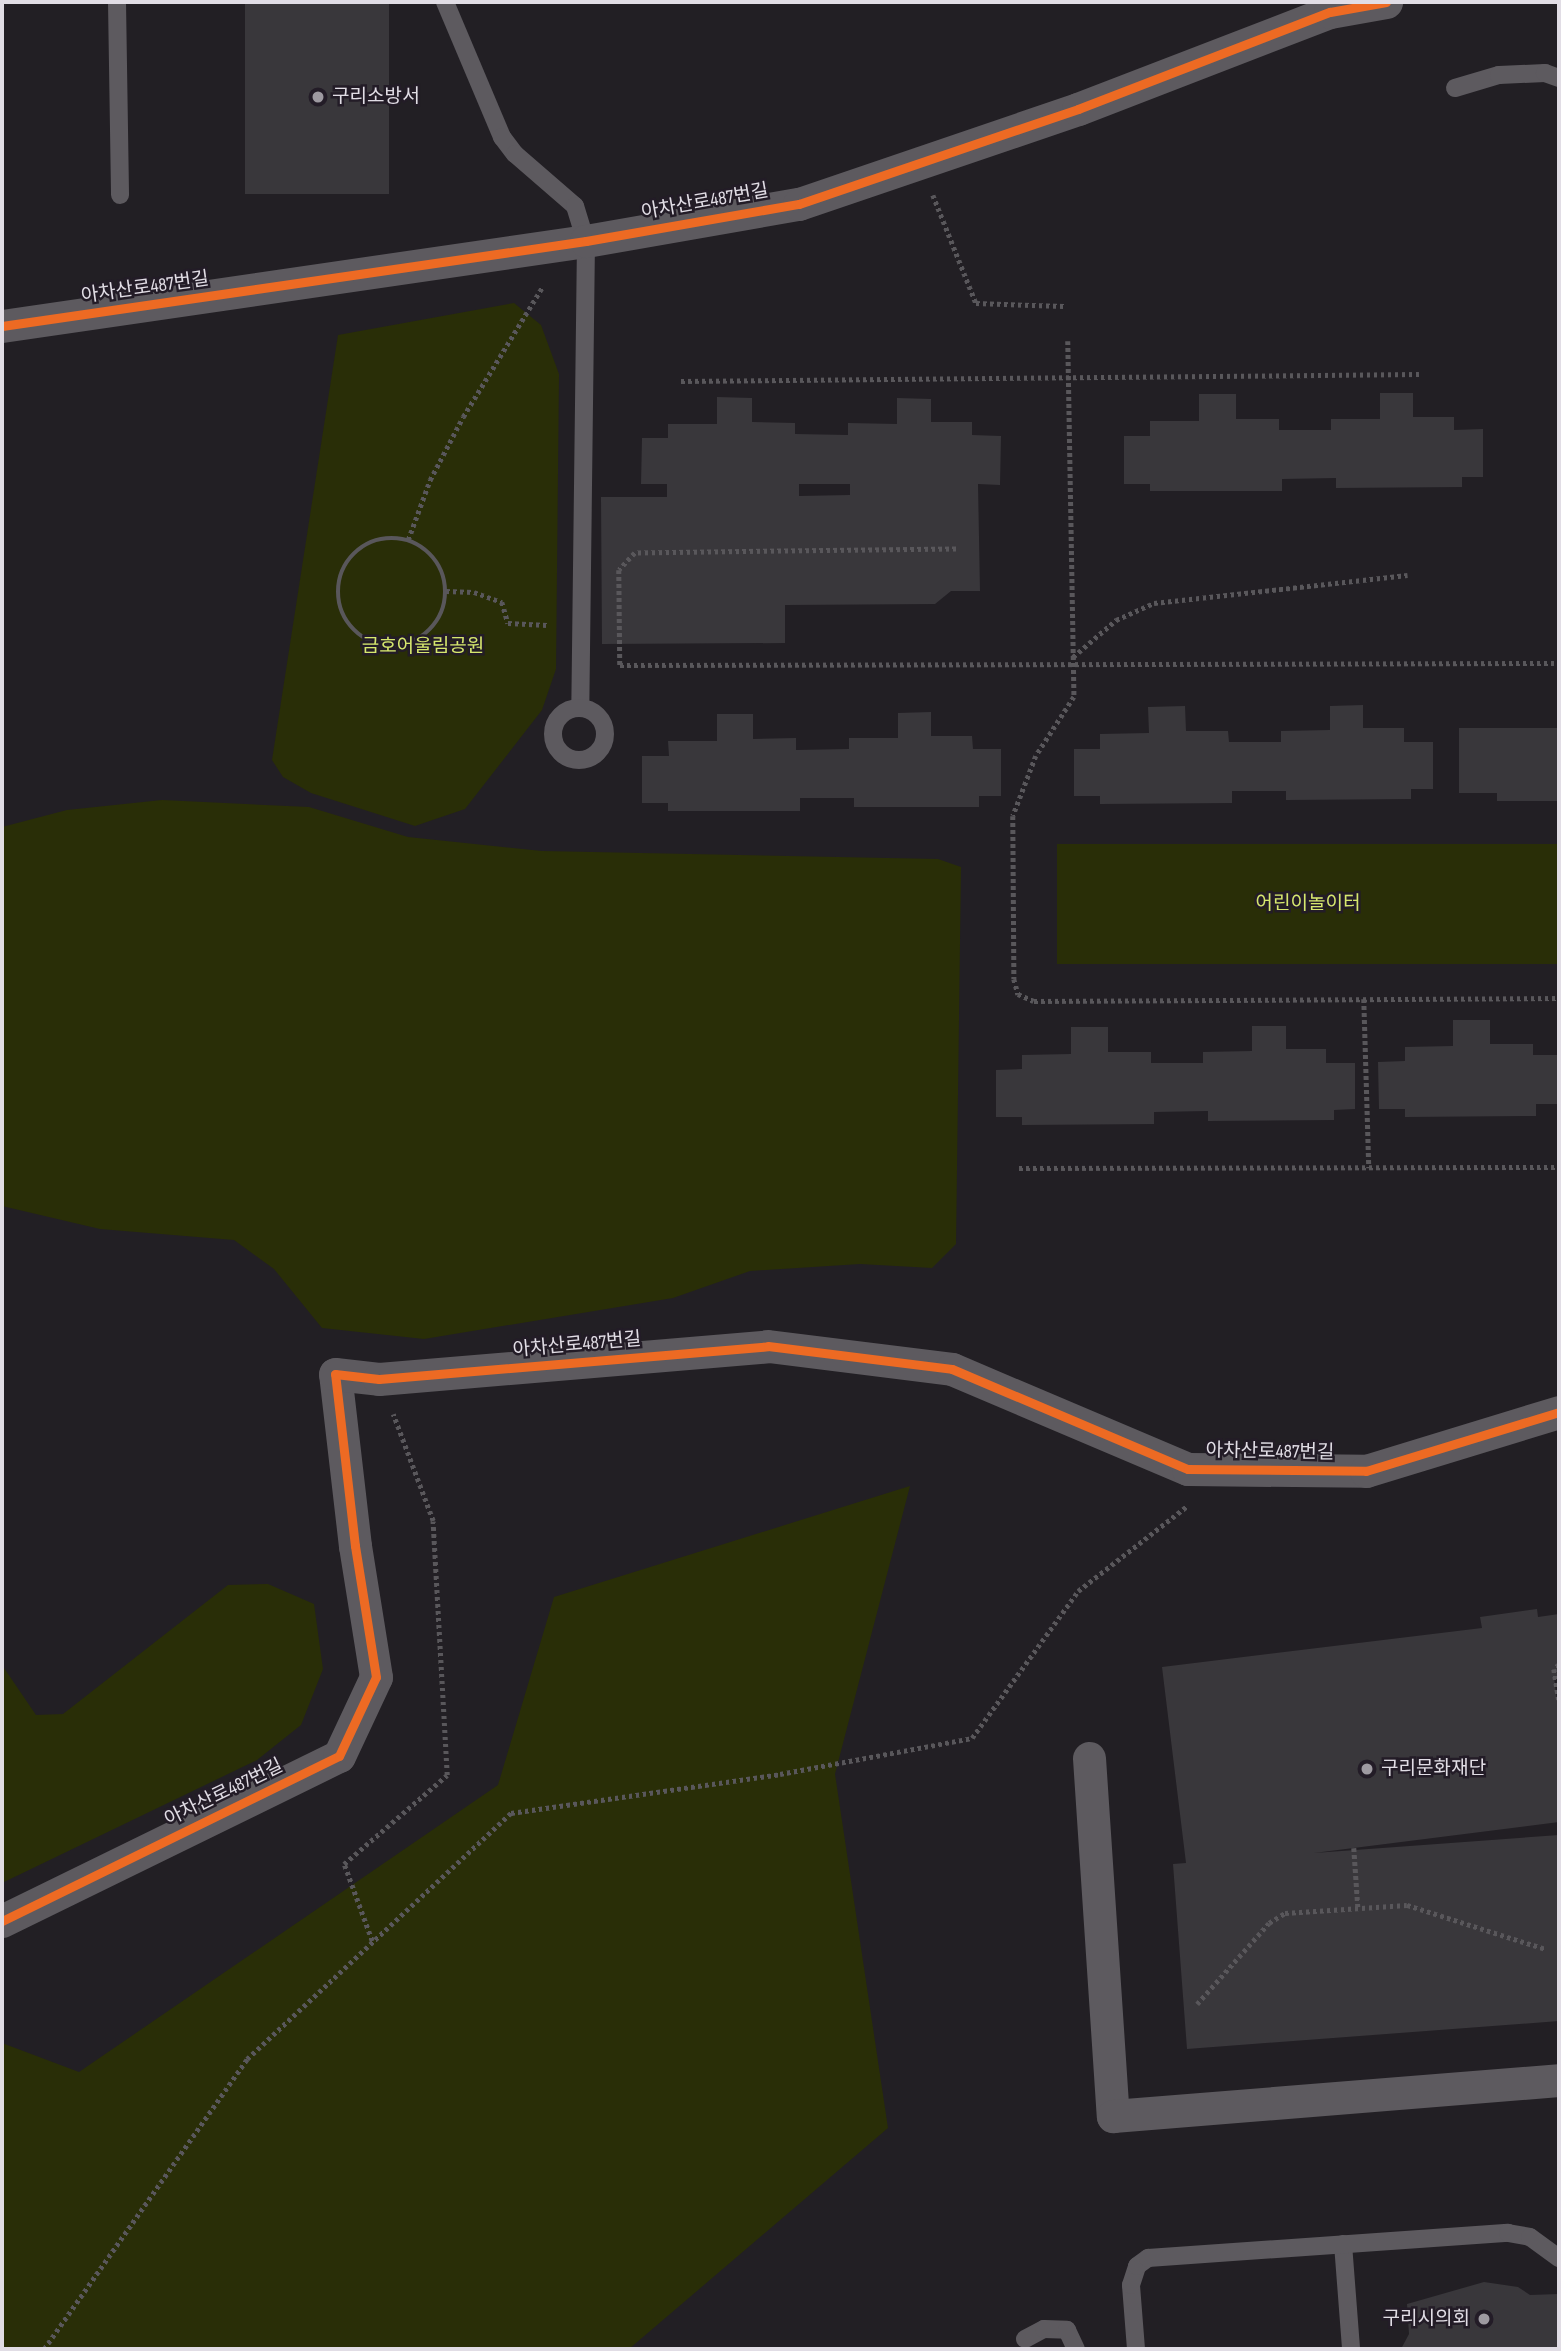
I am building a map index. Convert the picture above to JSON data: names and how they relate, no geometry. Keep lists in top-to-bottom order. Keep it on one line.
{"streets":{"street":["아차산로487번길"]},"parks":["금호어울림공원","어린이놀이터"],"places":["구리소방서","구리문화재단","구리시의회"]}
